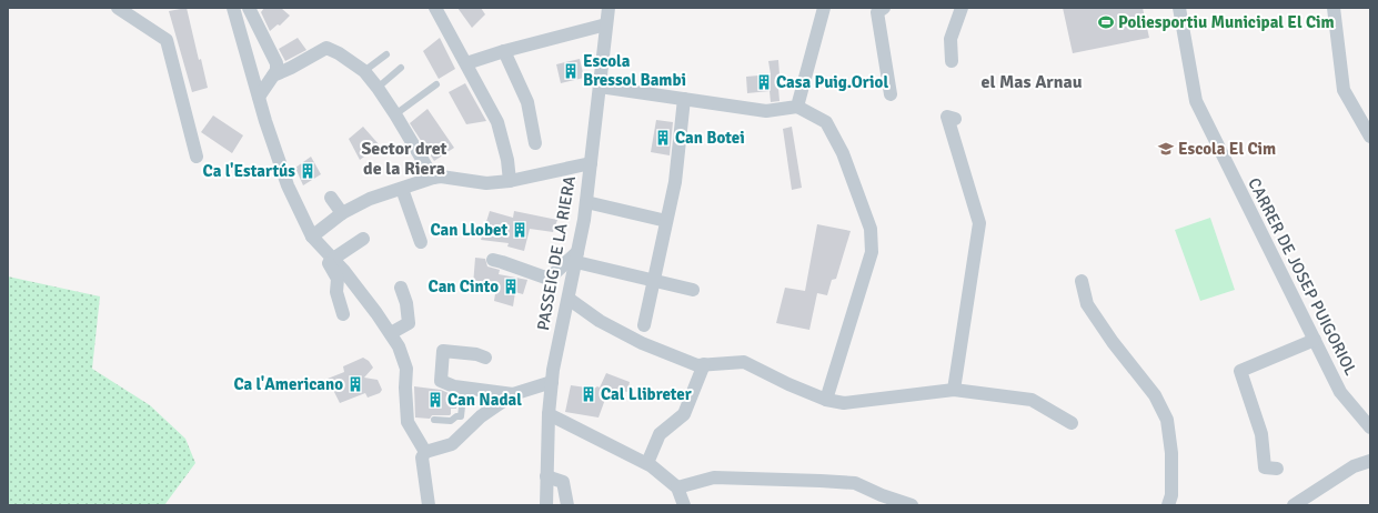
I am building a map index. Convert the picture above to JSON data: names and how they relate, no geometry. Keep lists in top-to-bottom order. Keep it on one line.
{"streets":{"street":["PASSEIG DE LA RIERA","CARRER DE JOSEP PUIGORIOL"]},"districts":["el Mas Arnau","Sector dret de la Riera"],"places":{"sports":["Poliesportiu Municipal El Cim"],"building":["Escola Bressol Bambi","Casa Puig.Oriol","Can Botei","Ca l'Estartús","Can Llobet","Can Cinto","Ca l'Americano","Cal Llibreter","Can Nadal"],"school or university":["Escola El Cim"]}}
